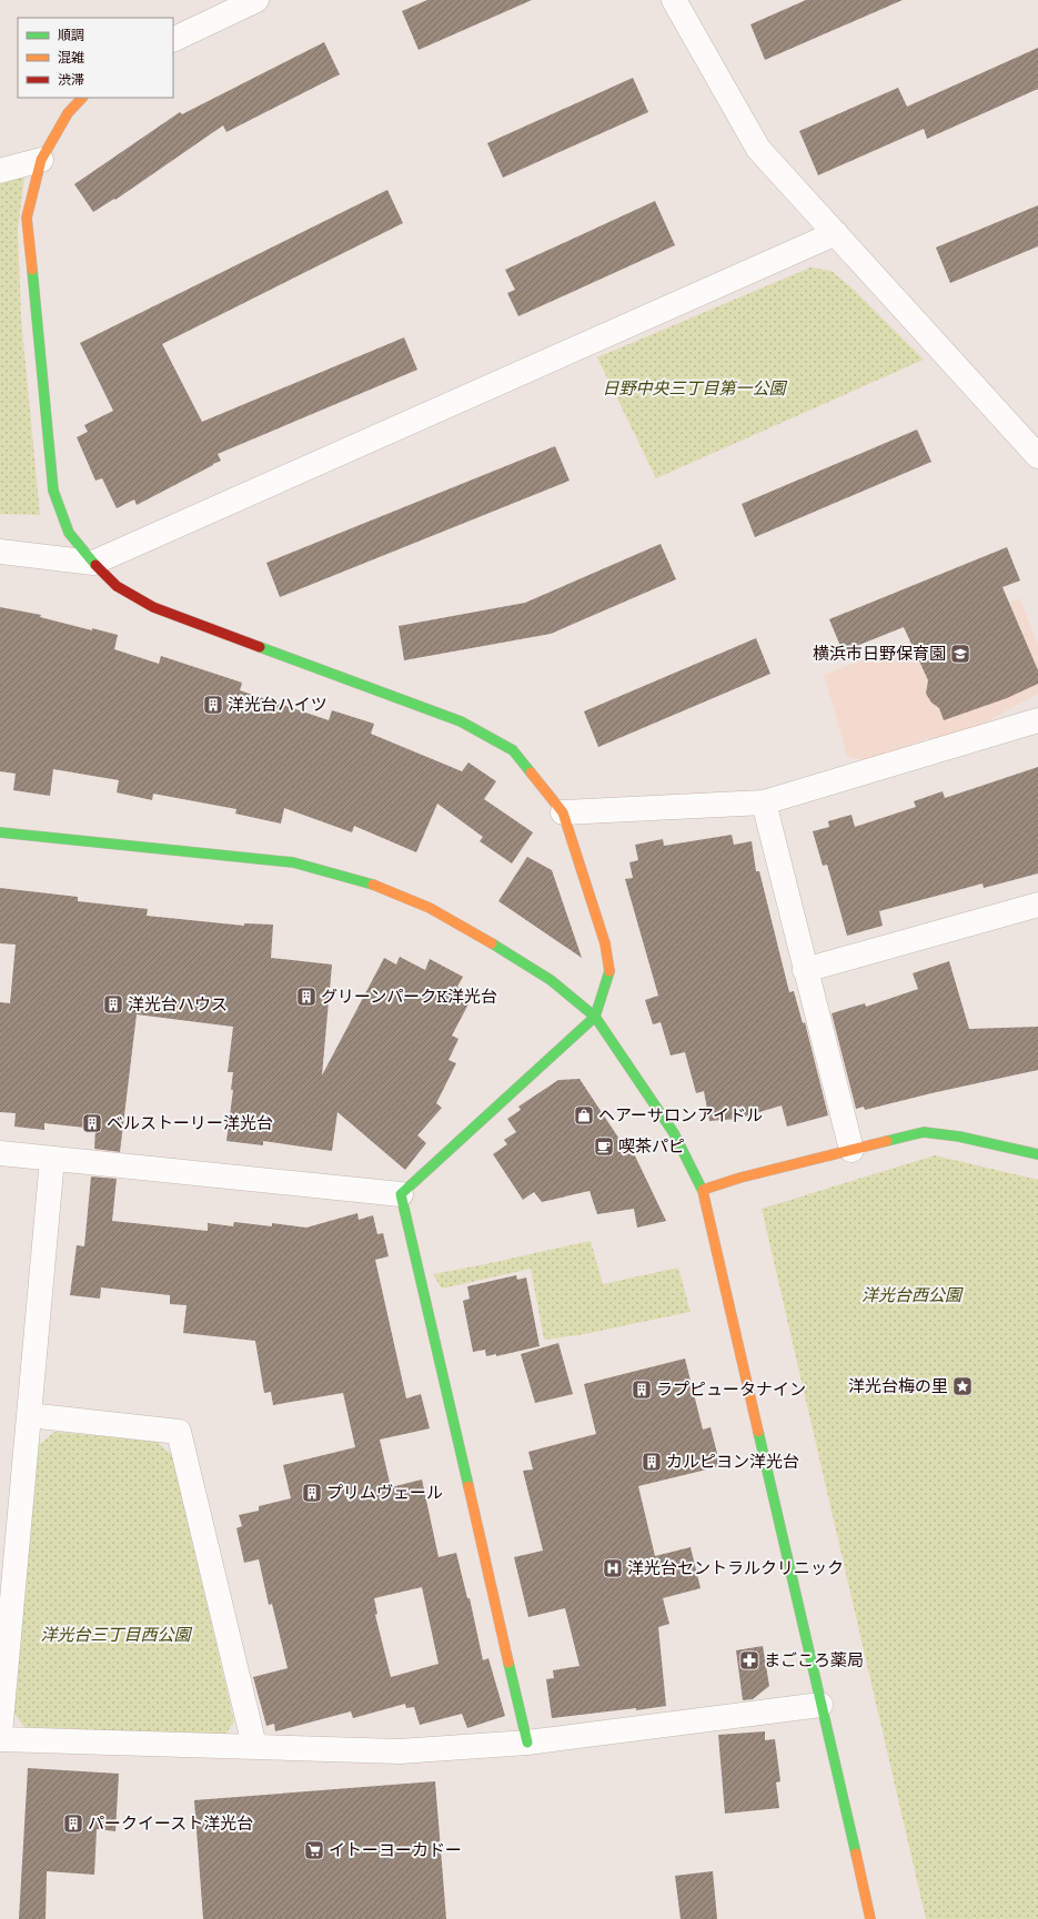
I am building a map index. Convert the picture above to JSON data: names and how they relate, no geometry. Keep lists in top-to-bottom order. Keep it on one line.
{"parks":["日野中央三丁目第一公園","洋光台西公園","洋光台三丁目西公園"],"places":{"school or university":["横浜市日野保育園"],"building":["洋光台ハイツ","グリーンパークK洋光台","洋光台ハウス","ベルストーリー洋光台","ラプピュータナイン","カルピヨン洋光台","プリムヴェール","パークイースト洋光台"],"shop":["ヘアーサロンアイドル"],"cafe":["喫茶パピ"],"place":["洋光台梅の里"],"hospital":["洋光台セントラルクリニック"],"pharmacy":["まごころ薬局"],"supermarket":["イトーヨーカドー"]},"legend":["順調","混雑","渋滞"]}
